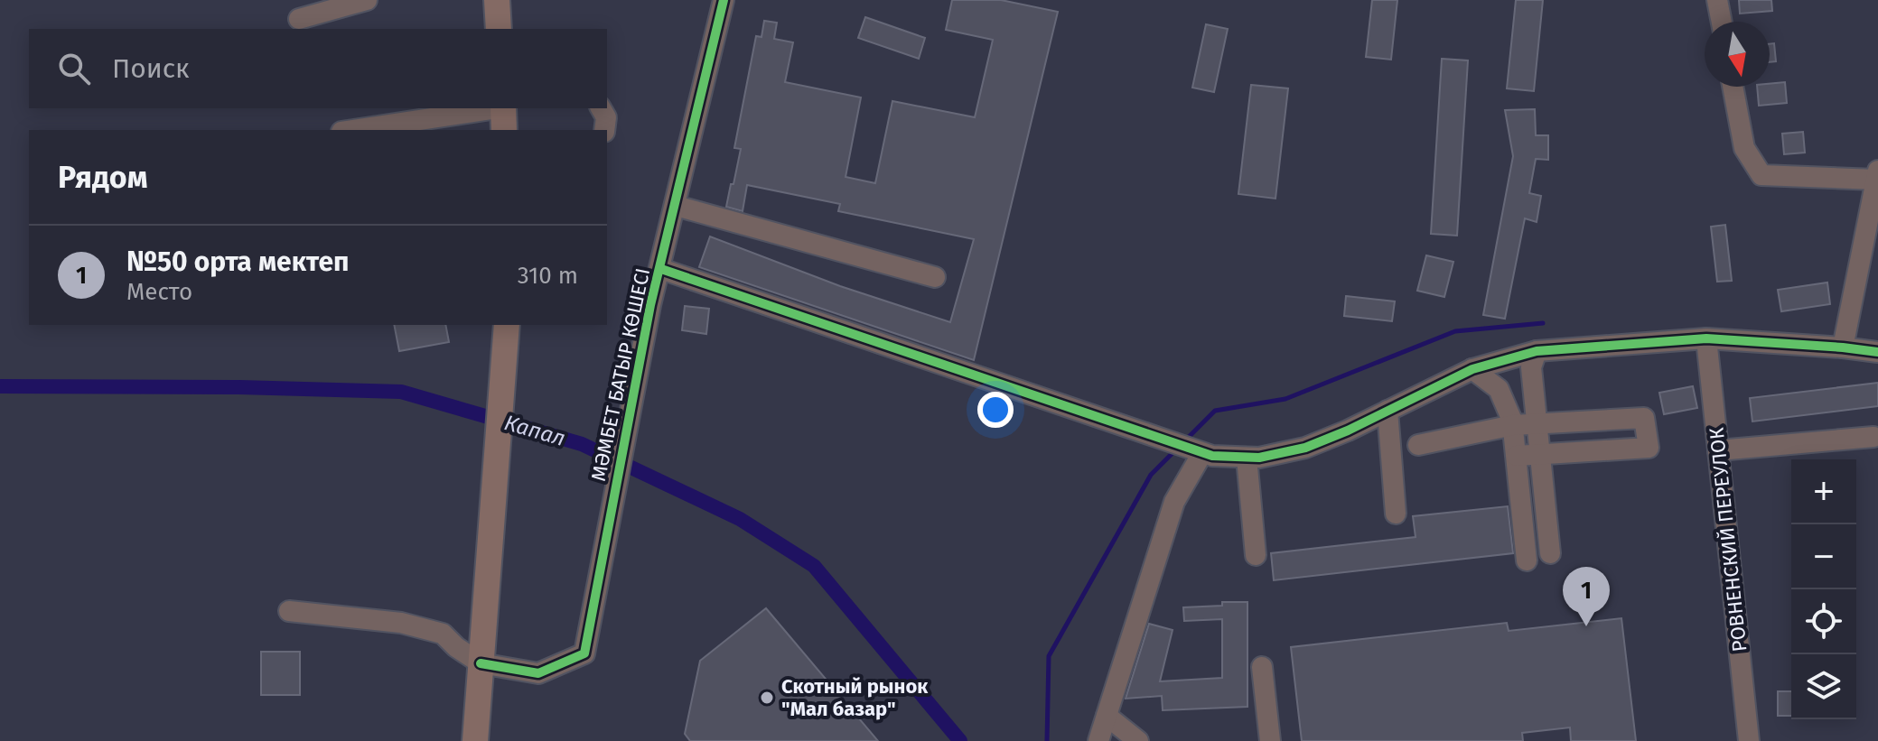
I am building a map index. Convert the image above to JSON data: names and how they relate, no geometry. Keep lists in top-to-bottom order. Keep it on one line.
{"streets":{"street":["МӘМБЕТ БАТЫР КӨШЕСІ","РОВНЕНСКИЙ ПЕРЕУЛОК"]},"water":["Капал"],"places":["Скотный рынок \"Мал базар\""],"north":"bottom","page":{"search":"Поиск","heading":"Рядом","list":[{"mark":"1","name":"№50 орта мектеп","note":"Место","value":"310 m"}],"map_buttons":["+","−"],"pins":"1"}}
